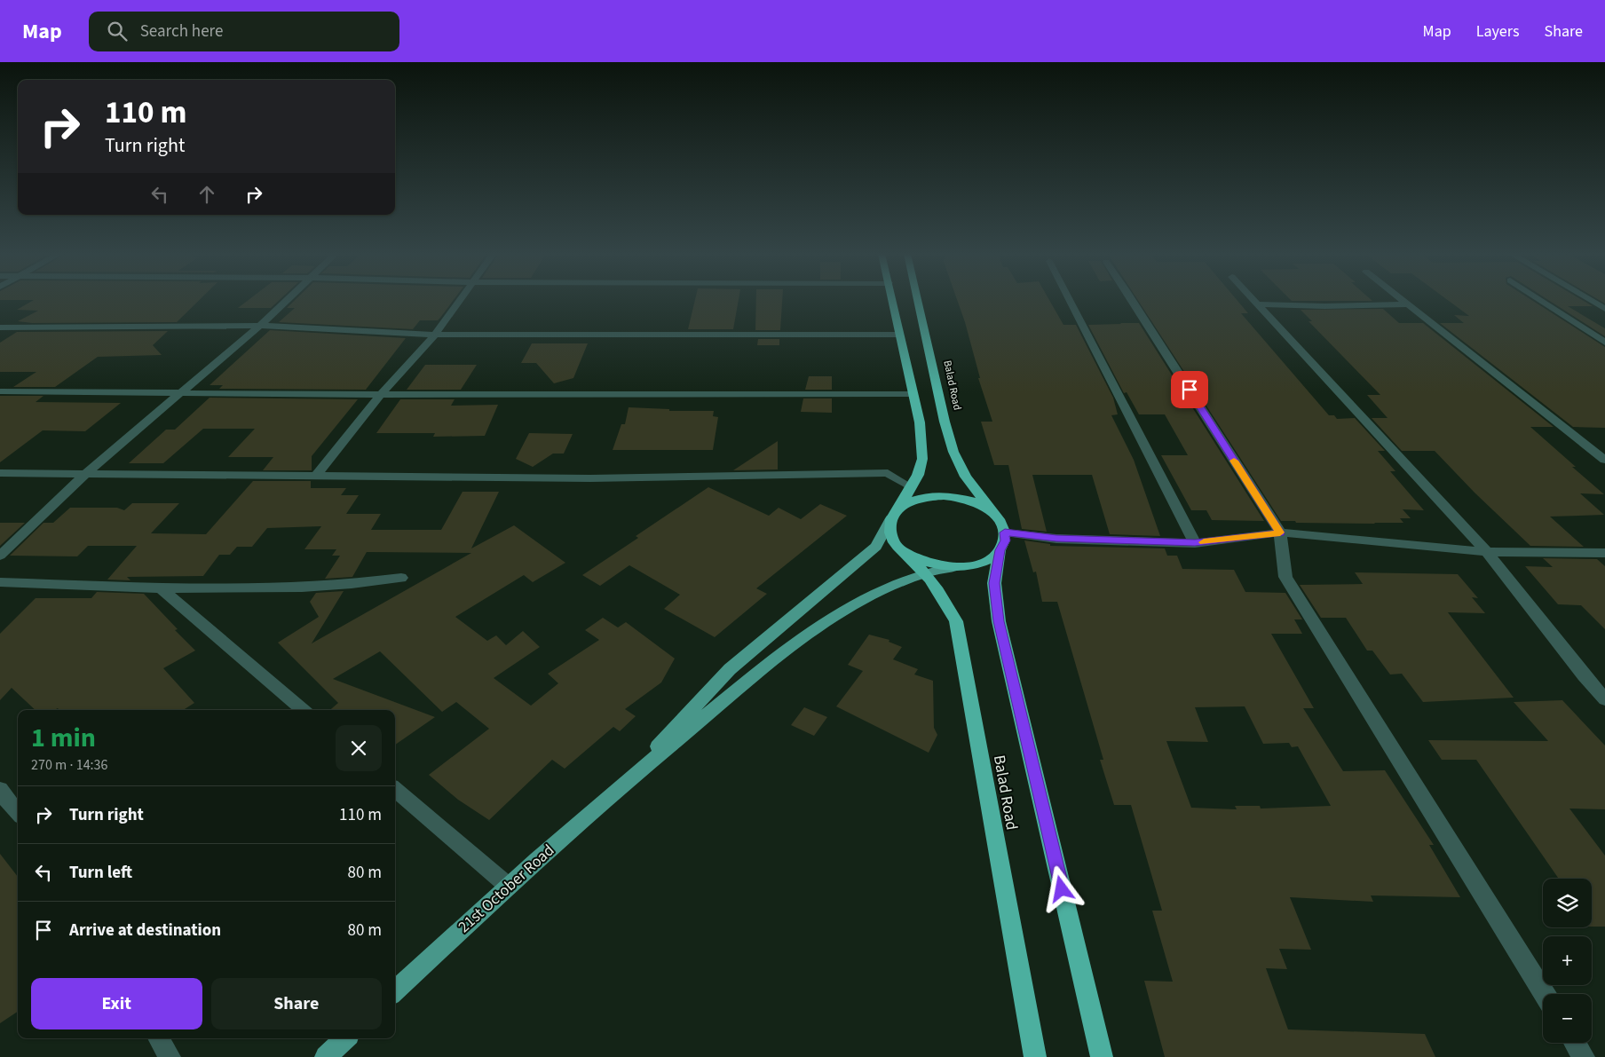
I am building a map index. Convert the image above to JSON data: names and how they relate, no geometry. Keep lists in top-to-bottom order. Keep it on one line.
{"streets":{"highway":["Balad Road"],"main road":["21st October Road"]},"page":{"header":"Map","search":"Search here","nav":["Map","Layers","Share"],"turn":["110 m","Turn right"],"heading":["1 min","270 m · 14:36"],"list":[{"name":"Turn right","value":"110 m"},{"name":"Turn left","value":"80 m"},{"name":"Arrive at destination","value":"80 m"}],"map_buttons":["+","−"],"buttons":["Exit","Share"]}}
